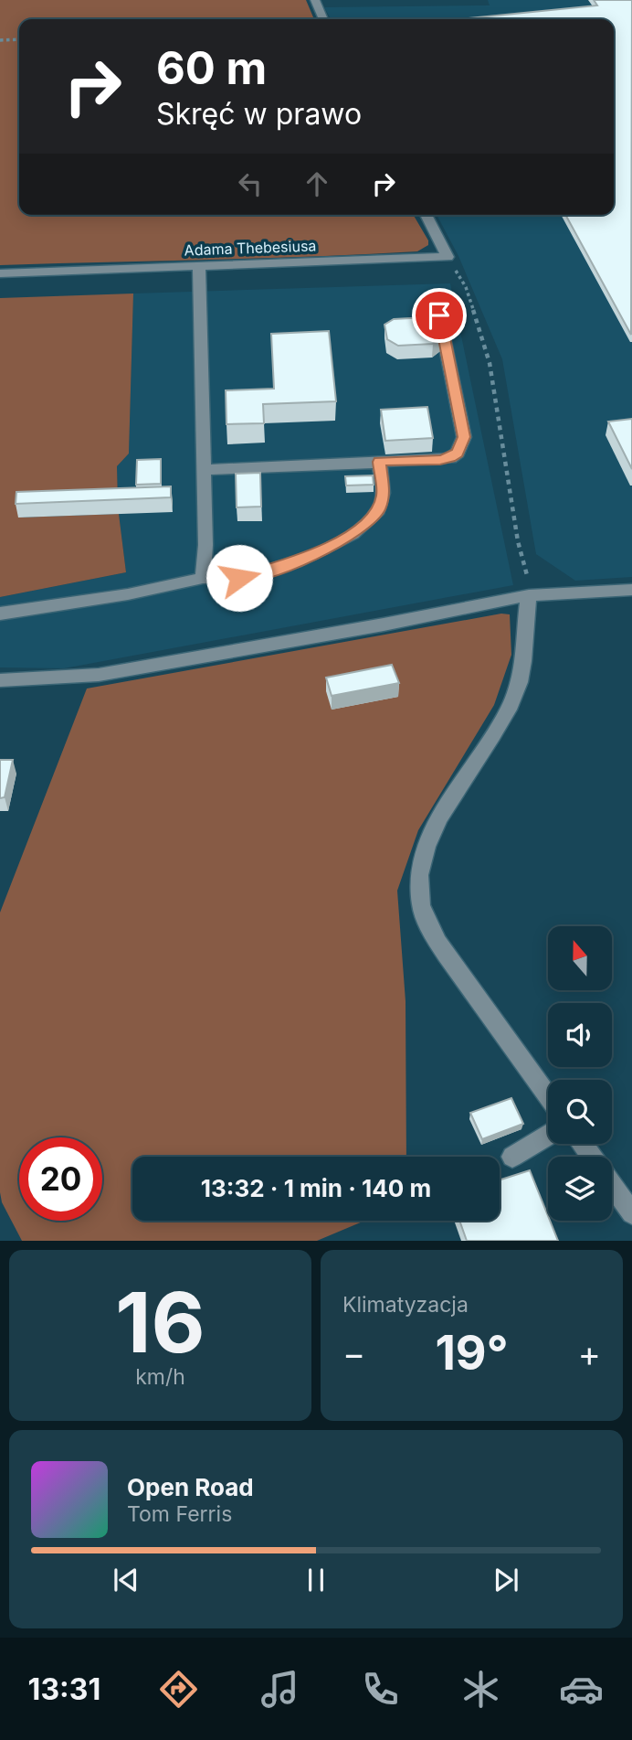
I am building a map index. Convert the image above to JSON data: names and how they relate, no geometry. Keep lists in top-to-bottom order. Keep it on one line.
{"streets":{"street":["Adama Thebesiusa"]},"north":"top","page":{"turn":["60 m","Skręć w prawo"],"limit":"20","trip":"13:32 · 1 min · 140 m","tile":[["16","km/h"],"Klimatyzacja"],"heat":["−","19°","+"],"song":["Open Road","Tom Ferris"],"tabs":"13:31"}}
